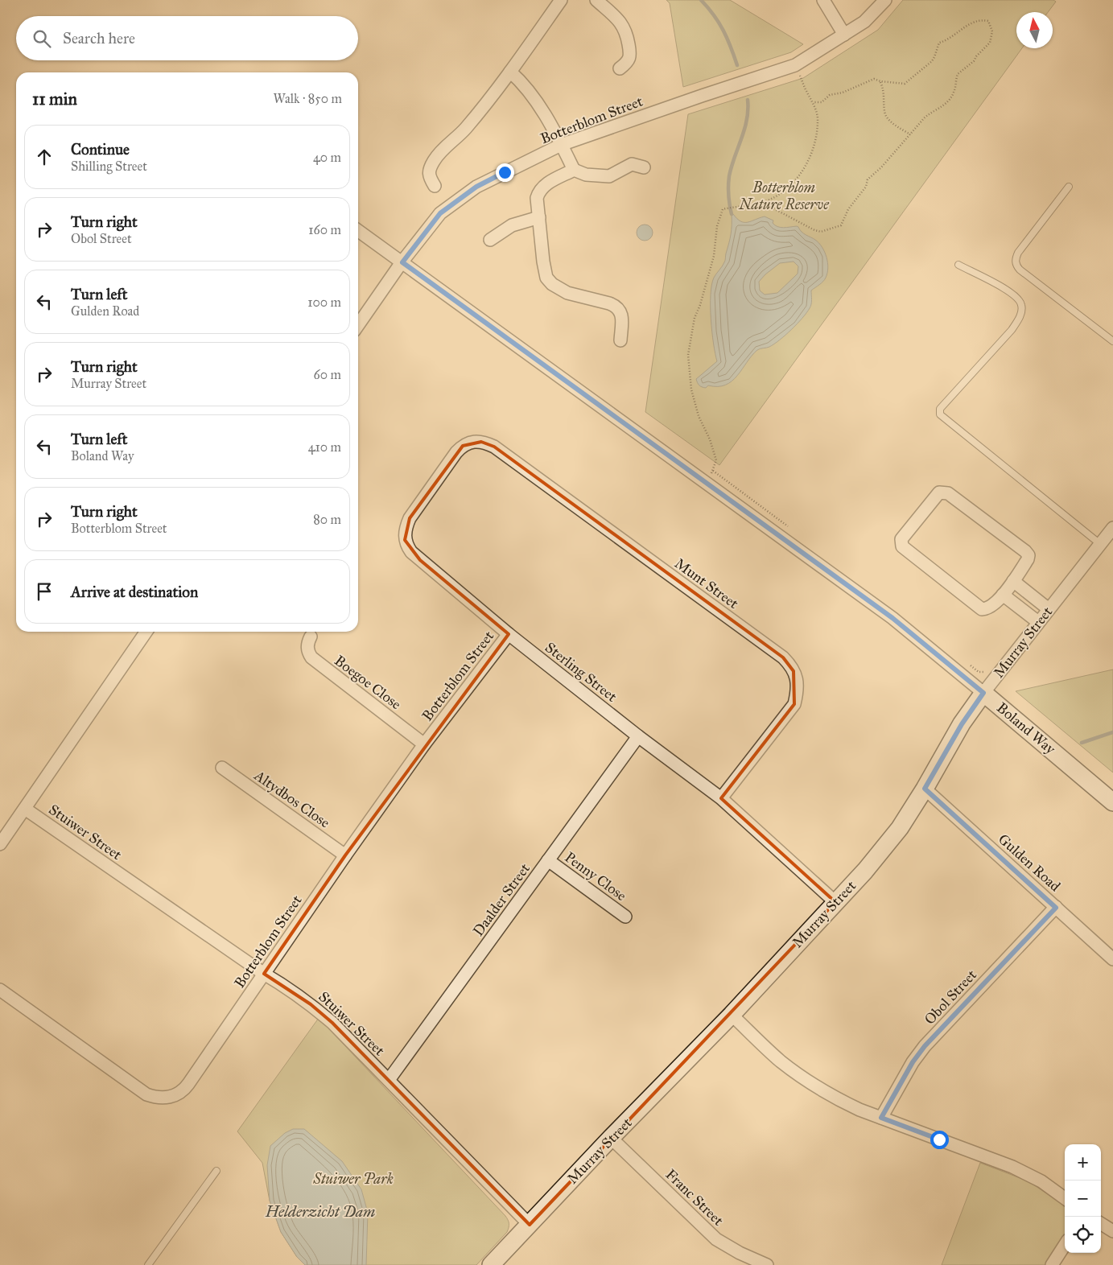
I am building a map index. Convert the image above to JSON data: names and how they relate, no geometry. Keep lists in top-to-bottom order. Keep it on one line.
{"streets":{"street":["Botterblom Street","Munt Street","Murray Street","Sterling Street","Boegoe Close","Boland Way","Altydbos Close","Stuiwer Street","Gulden Road","Penny Close","Daalder Street","Obol Street","Franc Street"]},"crossings":[["Botterblom Street","Sterling Street"],["Botterblom Street","Boegoe Close"],["Botterblom Street","Boland Way"],["Botterblom Street","Altydbos Close"],["Botterblom Street","Stuiwer Street"],["Munt Street","Sterling Street"],["Murray Street","Sterling Street"],["Murray Street","Boland Way"],["Murray Street","Stuiwer Street"],["Murray Street","Gulden Road"],["Murray Street","Franc Street"],["Sterling Street","Daalder Street"],["Stuiwer Street","Daalder Street"],["Gulden Road","Obol Street"],["Penny Close","Daalder Street"]],"water":["Helderzicht Dam"],"parks":["Botterblom Nature Reserve","Stuiwer Park"],"north":"top","page":{"search":"Search here","heading":["11 min","Walk · 850 m"],"list":[["Continue","Shilling Street","40 m"],["Turn right","Obol Street","160 m"],["Turn left","Gulden Road","100 m"],["Turn right","Murray Street","60 m"],["Turn left","Boland Way","410 m"],["Turn right","Botterblom Street","80 m"],"Arrive at destination"],"map_buttons":["+","−"]}}
